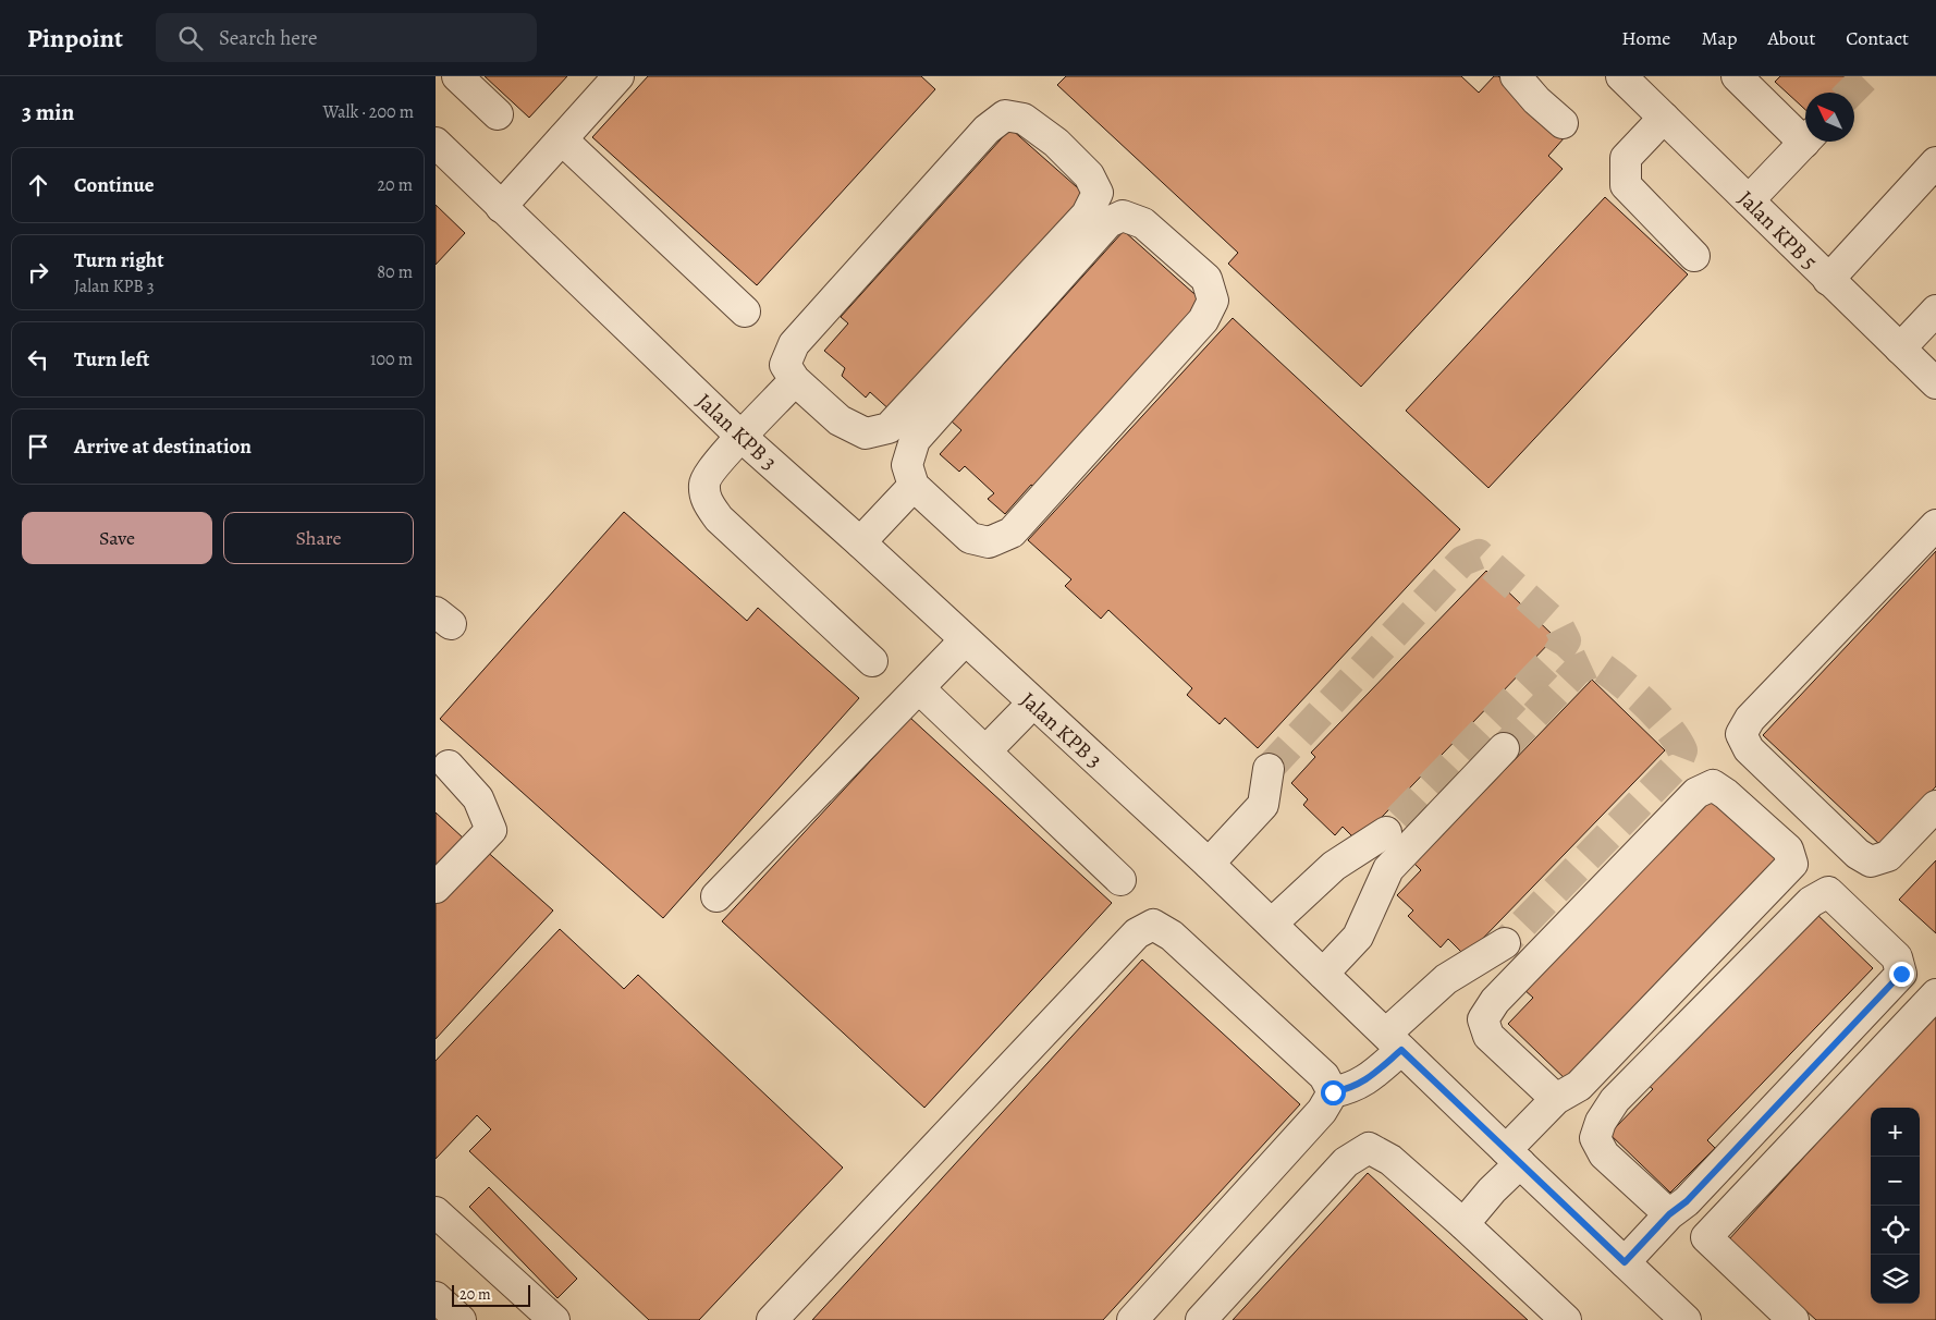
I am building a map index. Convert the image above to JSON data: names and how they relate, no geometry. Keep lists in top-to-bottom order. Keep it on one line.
{"streets":{"street":["Jalan KPB 5","Jalan KPB 3"]},"scale_bar":"20 m","north":"top left","page":{"header":"Pinpoint","search":"Search here","nav":["Home","Map","About","Contact"],"heading":["3 min","Walk · 200 m"],"list":[["Continue","20 m"],["Turn right","Jalan KPB 3","80 m"],["Turn left","100 m"],"Arrive at destination"],"buttons":["Save","Share"],"map_buttons":["+","−"],"scale":"20 m"}}
